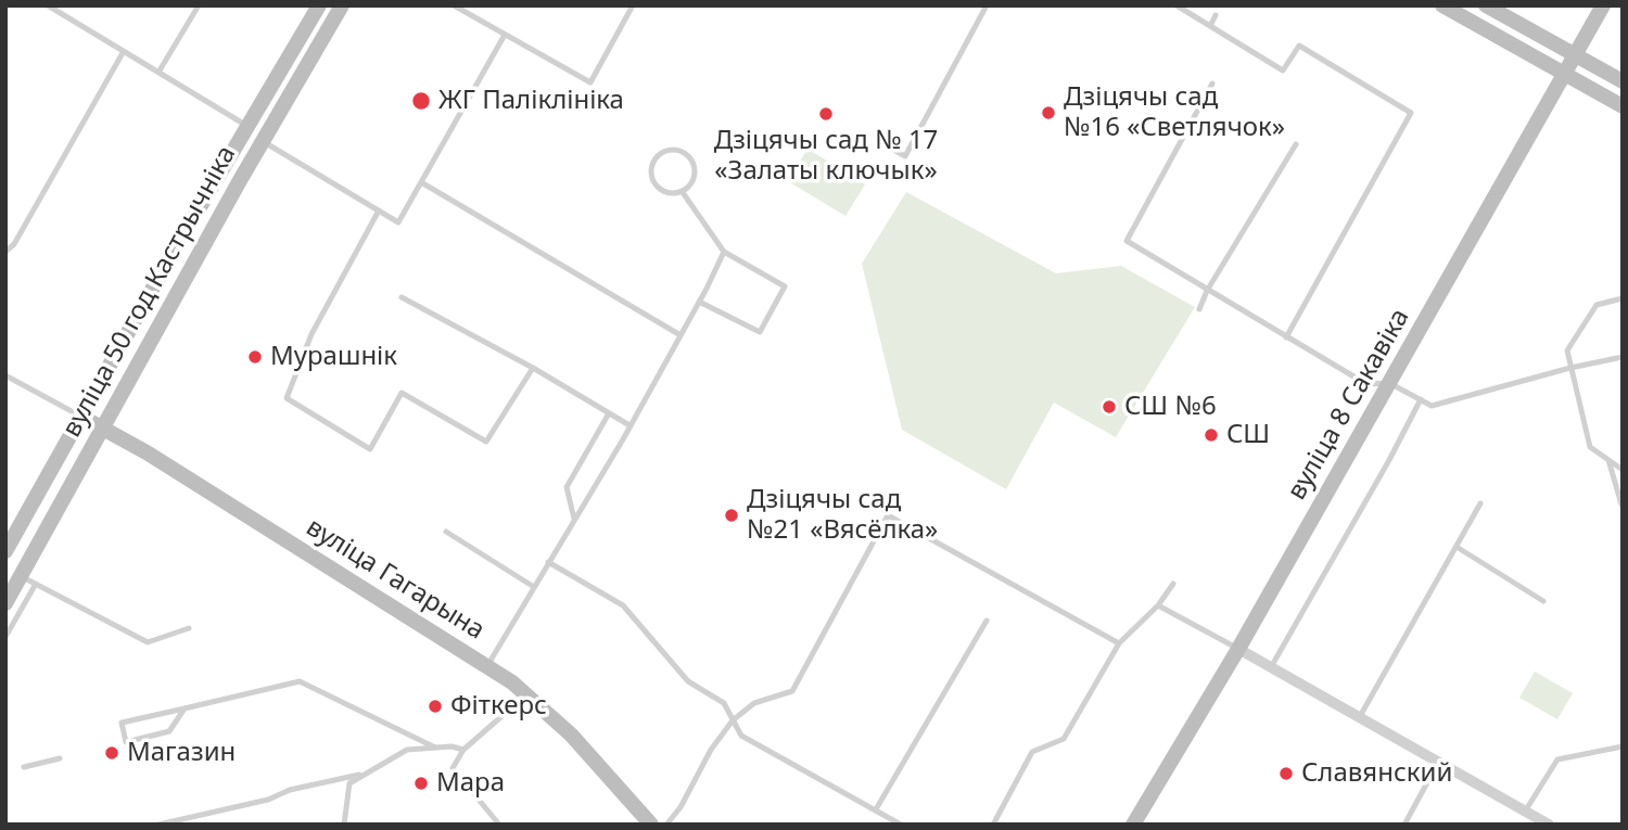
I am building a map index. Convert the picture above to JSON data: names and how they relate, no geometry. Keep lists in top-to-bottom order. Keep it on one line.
{"streets":{"main road":["вуліца 50 год Кастрычніка","вуліца 8 Сакавіка","вуліца Гагарына"]},"crossings":[["вуліца 50 год Кастрычніка","вуліца Гагарына"]],"places":["ЖГ Паліклініка","Дзіцячы сад №16 «Светлячок»","Дзіцячы сад № 17 «Залаты ключык»","Мурашнік","СШ №6","СШ","Дзіцячы сад №21 «Вясёлка»","Фіткерс","Магазин","Славянский","Мара"]}
